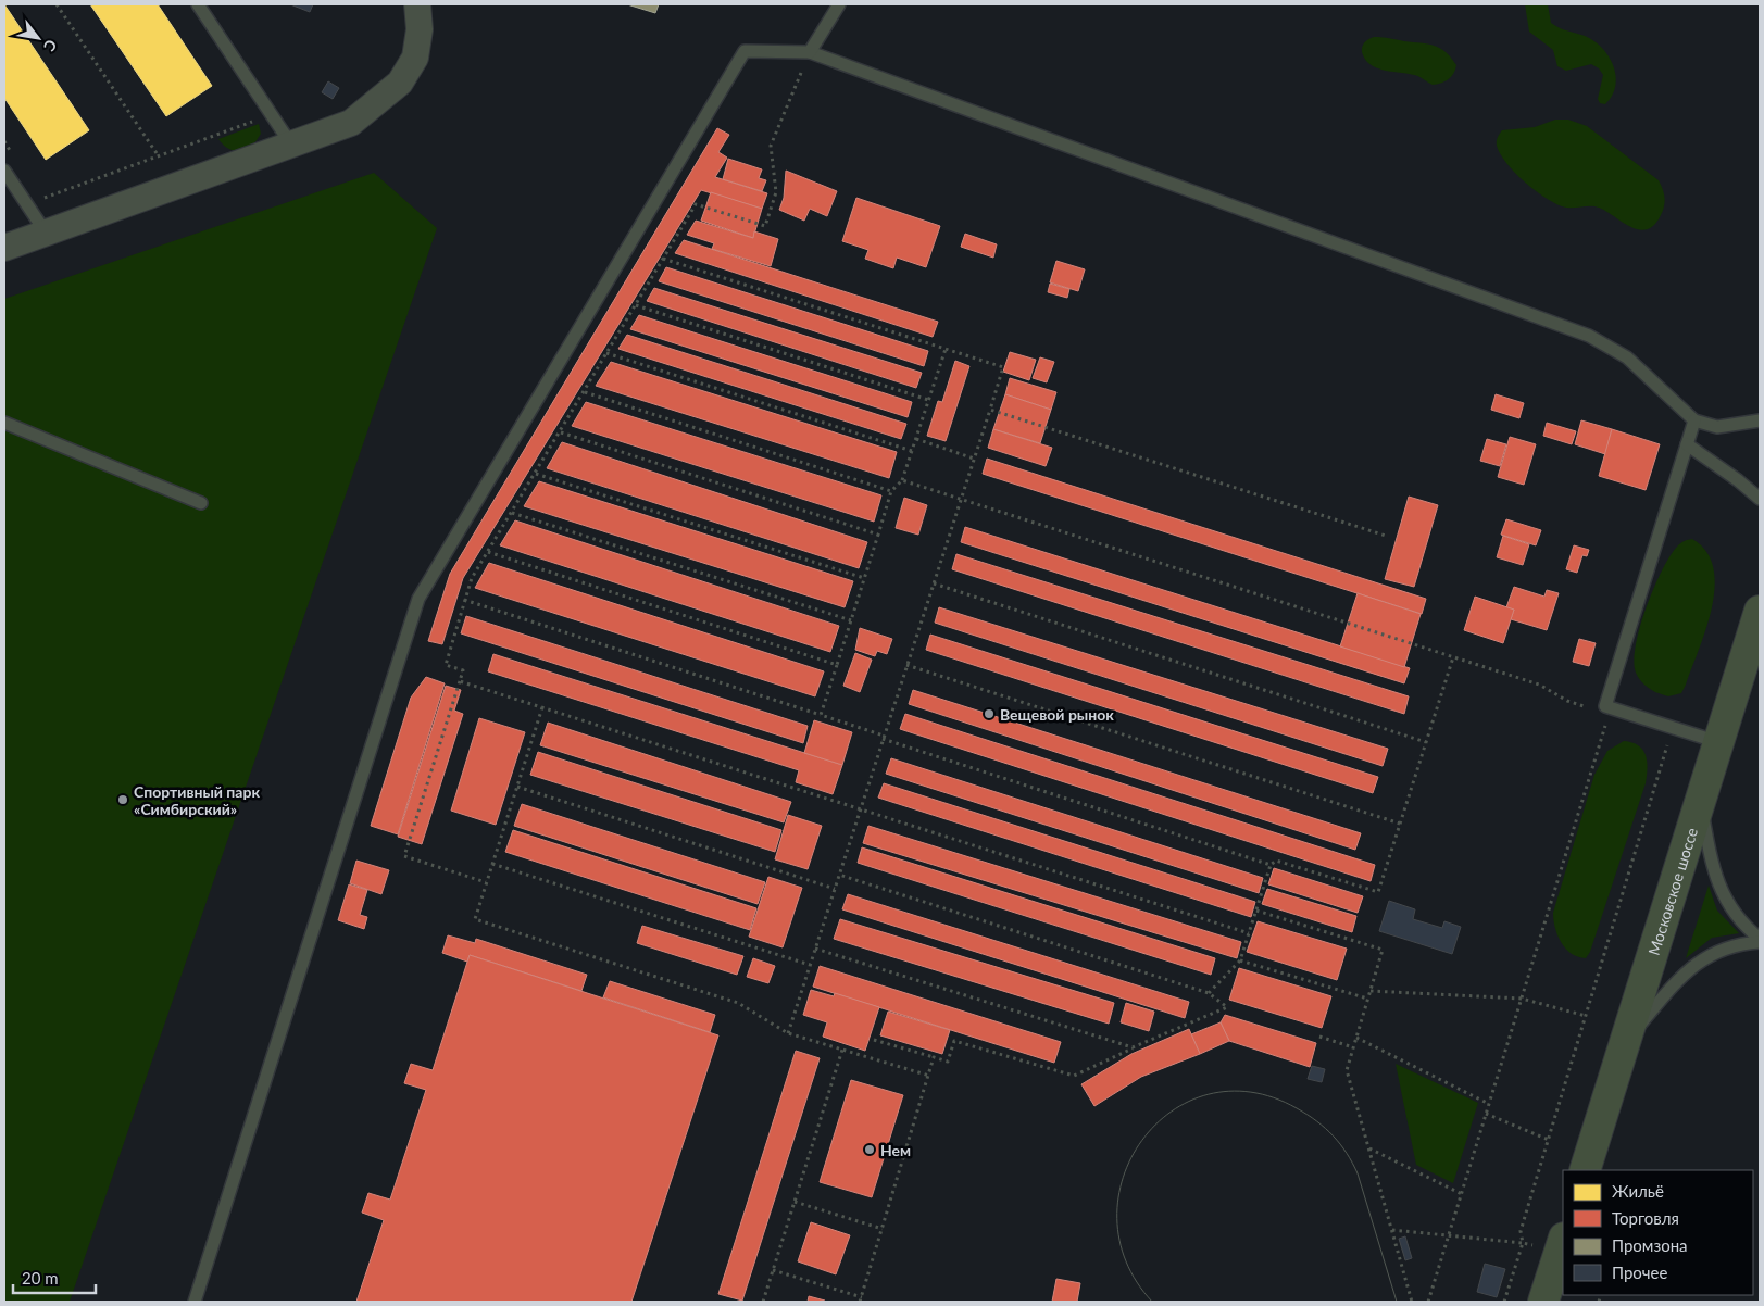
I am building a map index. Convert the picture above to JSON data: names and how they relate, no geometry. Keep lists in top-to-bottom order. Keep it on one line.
{"streets":{"main road":["Московское шоссе"]},"places":["Вещевой рынок","Спортивный парк «Симбирский»","Нем"],"legend":["Жильё","Торговля","Промзона","Прочее"],"scale_bar":"20 m","north":"bottom right"}
